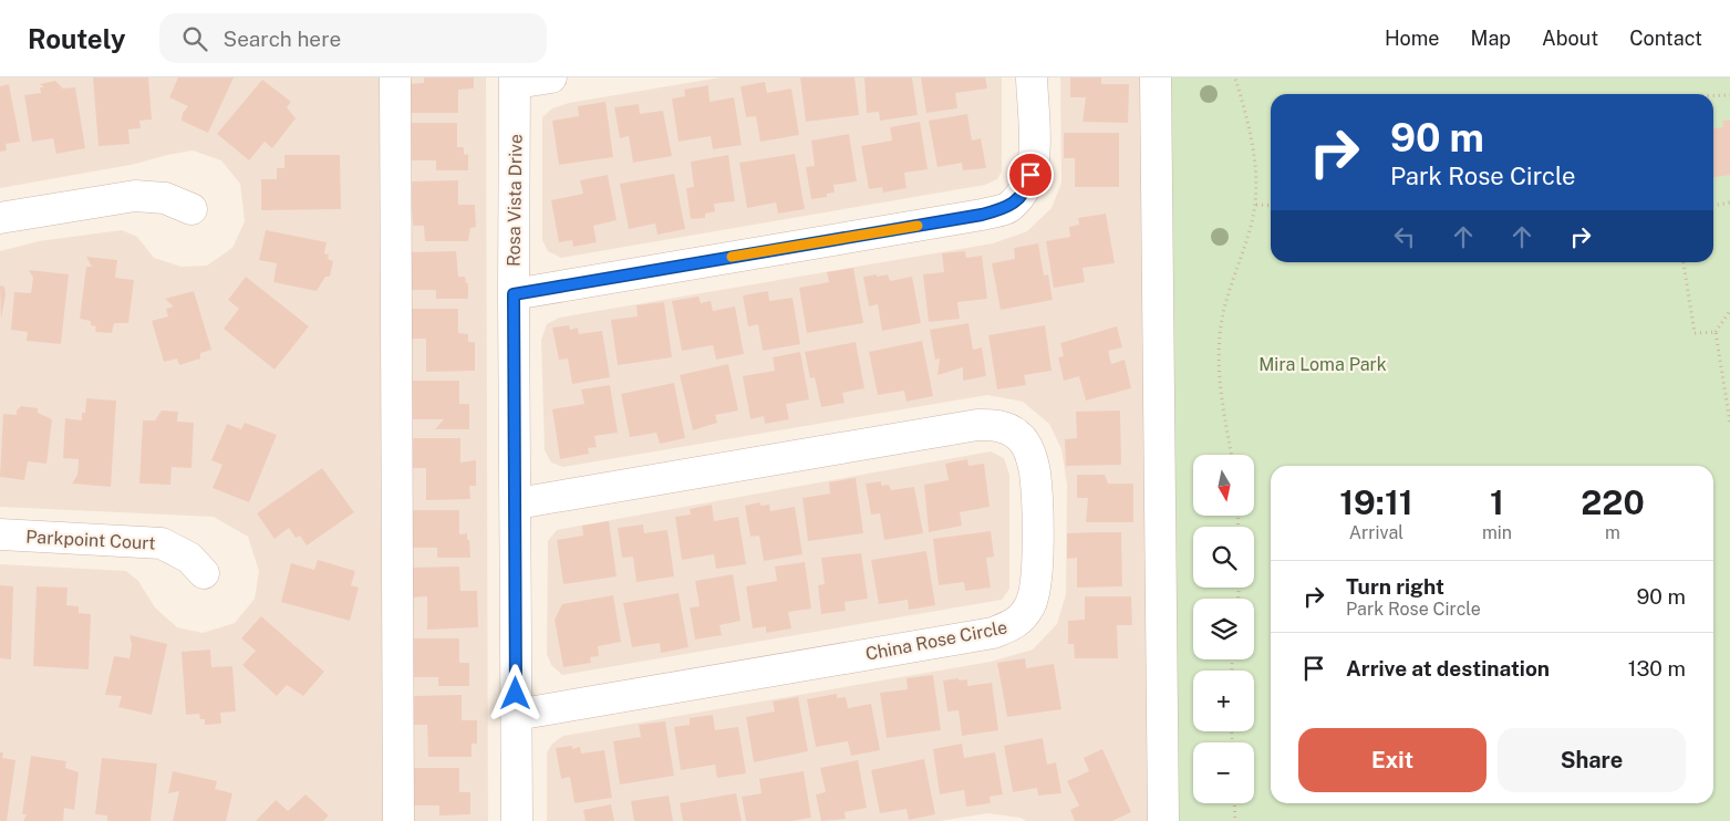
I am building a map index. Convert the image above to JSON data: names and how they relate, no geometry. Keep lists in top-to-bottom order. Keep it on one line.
{"streets":{"street":["Rosa Vista Drive","Parkpoint Court","China Rose Circle"]},"crossings":[["Rosa Vista Drive","China Rose Circle"]],"parks":["Mira Loma Park"],"north":"bottom","page":{"header":"Routely","search":"Search here","nav":["Home","Map","About","Contact"],"turn":["90 m","Park Rose Circle"],"map_buttons":["+","−"],"eta":["19:11","Arrival","1","min","220","m"],"list":[{"name":"Turn right","note":"Park Rose Circle","value":"90 m"},{"name":"Arrive at destination","value":"130 m"}],"buttons":["Exit","Share"]}}
